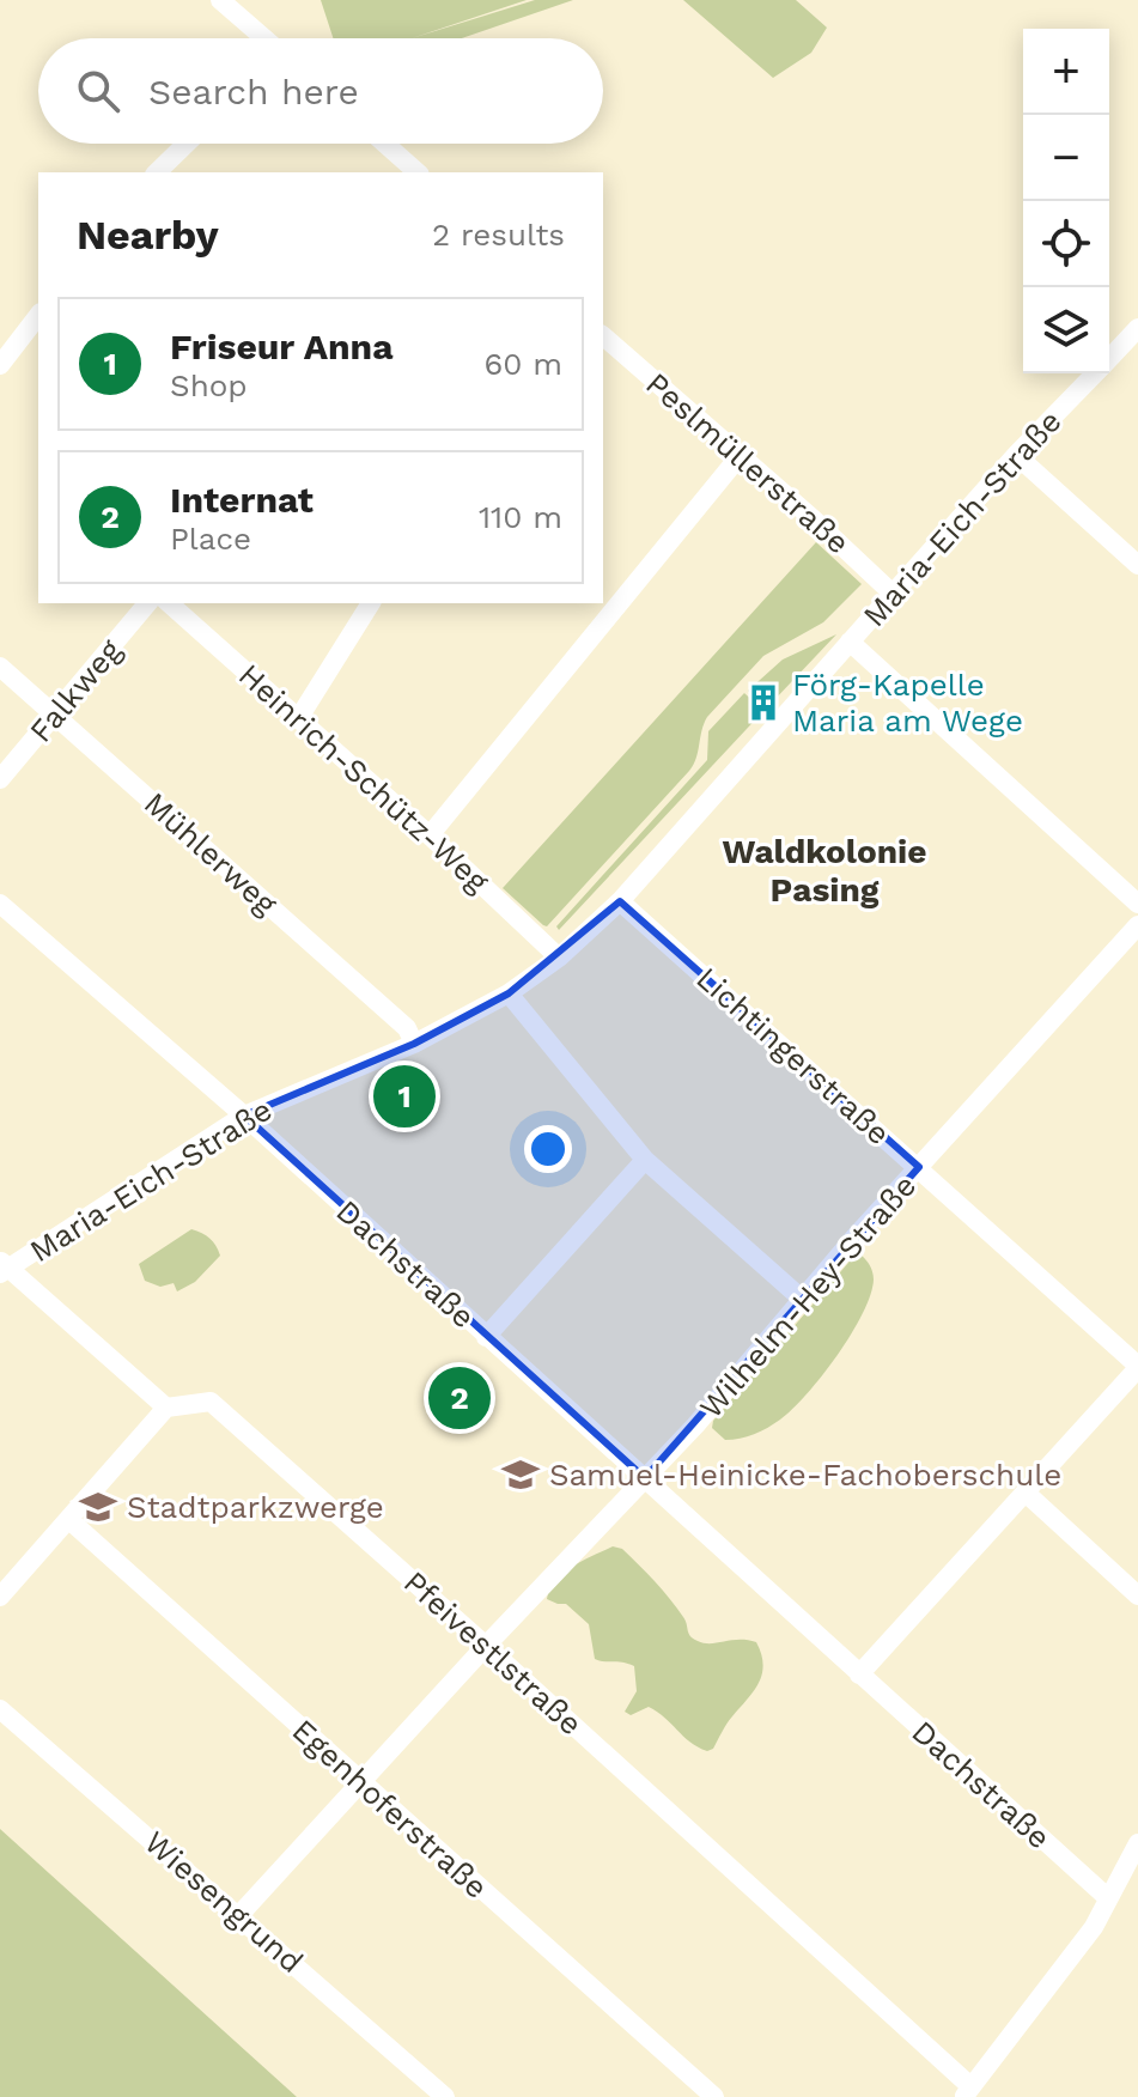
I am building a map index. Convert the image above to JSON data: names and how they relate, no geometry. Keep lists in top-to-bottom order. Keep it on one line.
{"streets":{"street":["Peslmüllerstraße","Maria-Eich-Straße","Falkweg","Heinrich-Schütz-Weg","Mühlerweg","Lichtingerstraße","Dachstraße","Wilhelm-Hey-Straße","Pfeivestlstraße","Egenhoferstraße","Wiesengrund"]},"crossings":[["Peslmüllerstraße","Maria-Eich-Straße"],["Maria-Eich-Straße","Heinrich-Schütz-Weg"],["Maria-Eich-Straße","Mühlerweg"],["Maria-Eich-Straße","Lichtingerstraße"],["Maria-Eich-Straße","Dachstraße"],["Falkweg","Mühlerweg"],["Lichtingerstraße","Wilhelm-Hey-Straße"],["Dachstraße","Wilhelm-Hey-Straße"],["Wilhelm-Hey-Straße","Pfeivestlstraße"],["Wilhelm-Hey-Straße","Egenhoferstraße"],["Wilhelm-Hey-Straße","Wiesengrund"]],"districts":["Waldkolonie Pasing"],"places":{"building":["Förg-Kapelle Maria am Wege"],"school or university":["Samuel-Heinicke-Fachoberschule","Stadtparkzwerge"]},"page":{"map_buttons":["+","−"],"search":"Search here","heading":["Nearby","2 results"],"list":[{"mark":"1","name":"Friseur Anna","note":"Shop","value":"60 m"},{"mark":"2","name":"Internat","note":"Place","value":"110 m"}],"pins":["1","2"]}}
